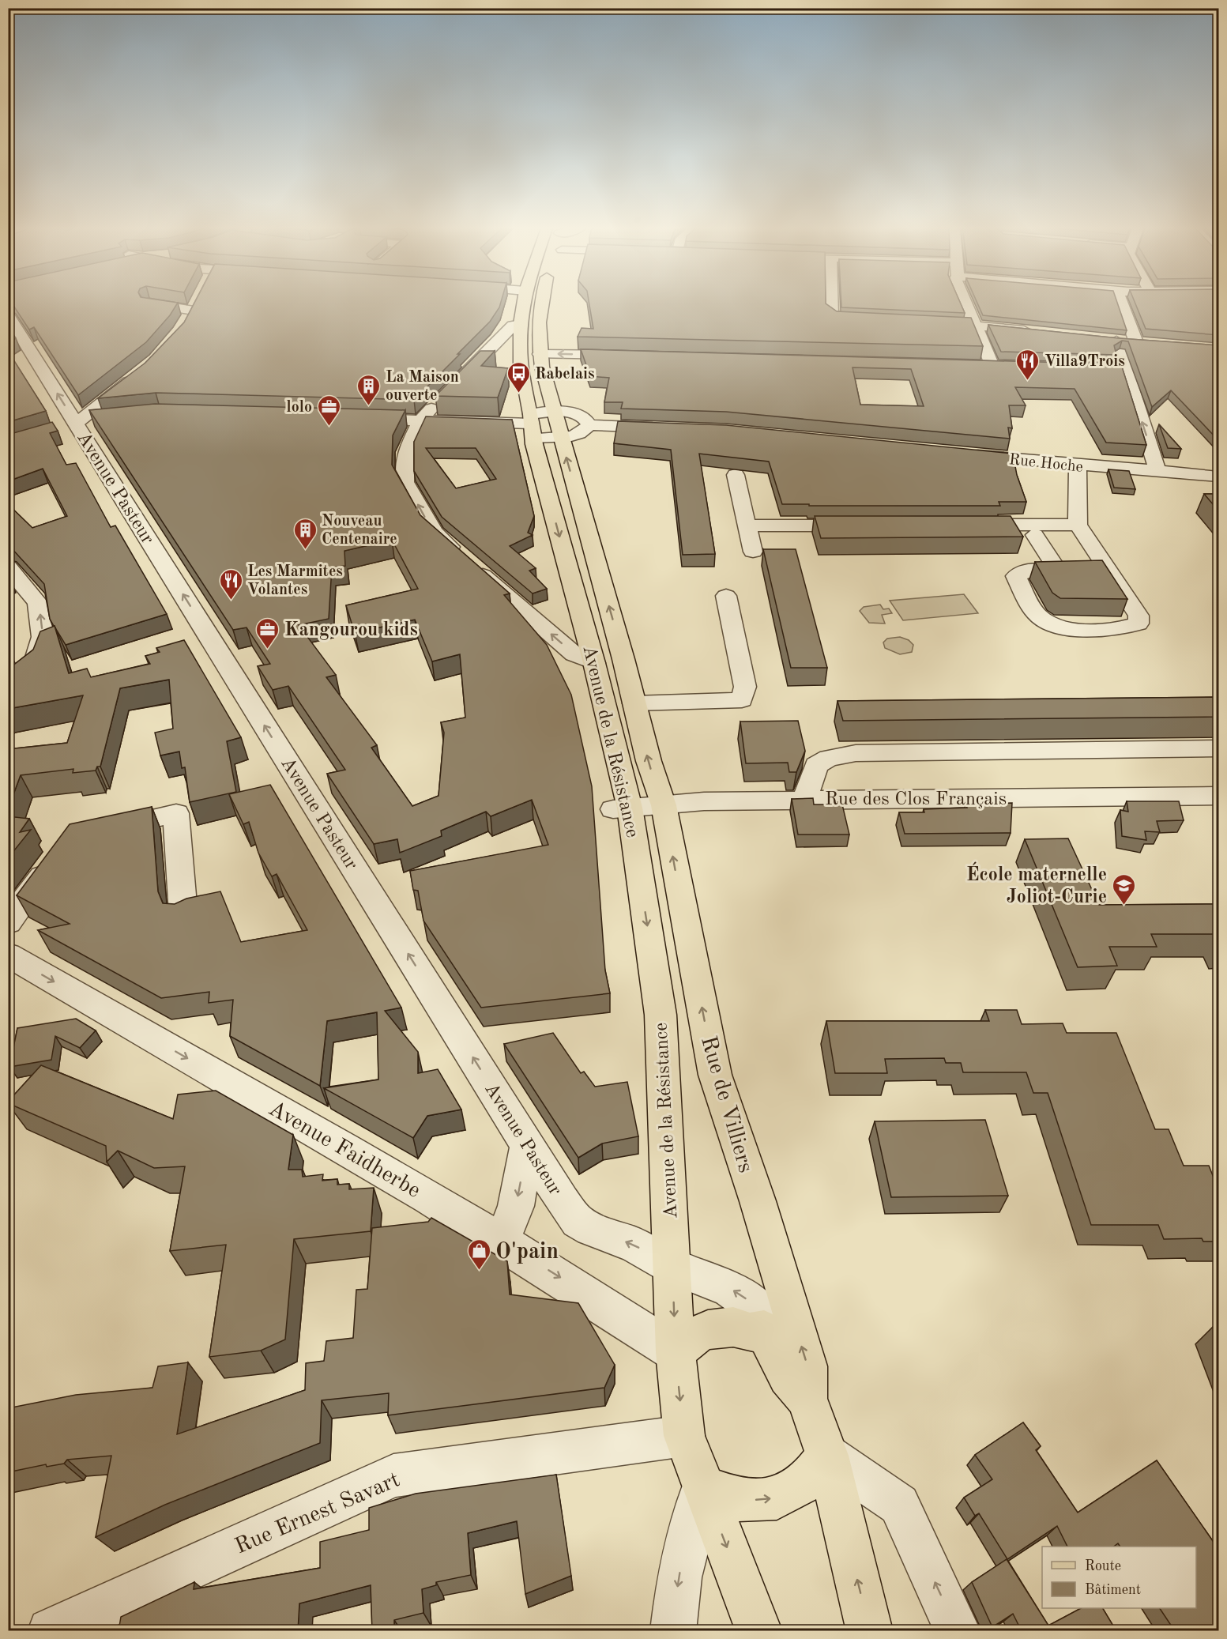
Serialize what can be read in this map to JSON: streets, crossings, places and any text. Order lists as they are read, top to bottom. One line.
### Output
{"streets":{"main road":["Avenue Pasteur","Avenue de la Résistance","Rue de Villiers"],"street":["Rue Hoche","Rue des Clos Français","Avenue Faidherbe","Rue Ernest Savart"]},"crossings":[["Avenue Pasteur","Avenue de la Résistance"],["Avenue Pasteur","Rue de Villiers"],["Avenue Pasteur","Avenue Faidherbe"],["Avenue Pasteur","Rue Ernest Savart"],["Avenue de la Résistance","Rue des Clos Français"],["Avenue de la Résistance","Rue de Villiers"],["Rue des Clos Français","Rue de Villiers"],["Rue de Villiers","Avenue Faidherbe"],["Rue de Villiers","Rue Ernest Savart"],["Avenue Faidherbe","Rue Ernest Savart"]],"one_way":["Avenue Pasteur","Rue de Villiers","Avenue Faidherbe"],"places":{"restaurant":["Villa9Trois","Les Marmites Volantes"],"bus stop":["Rabelais"],"building":["La Maison ouverte","Nouveau Centenaire"],"office":["lolo","Kangourou kids"],"school or university":["École maternelle Joliot-Curie"],"shop":["O'pain"]},"legend":["Route","Bâtiment"]}
